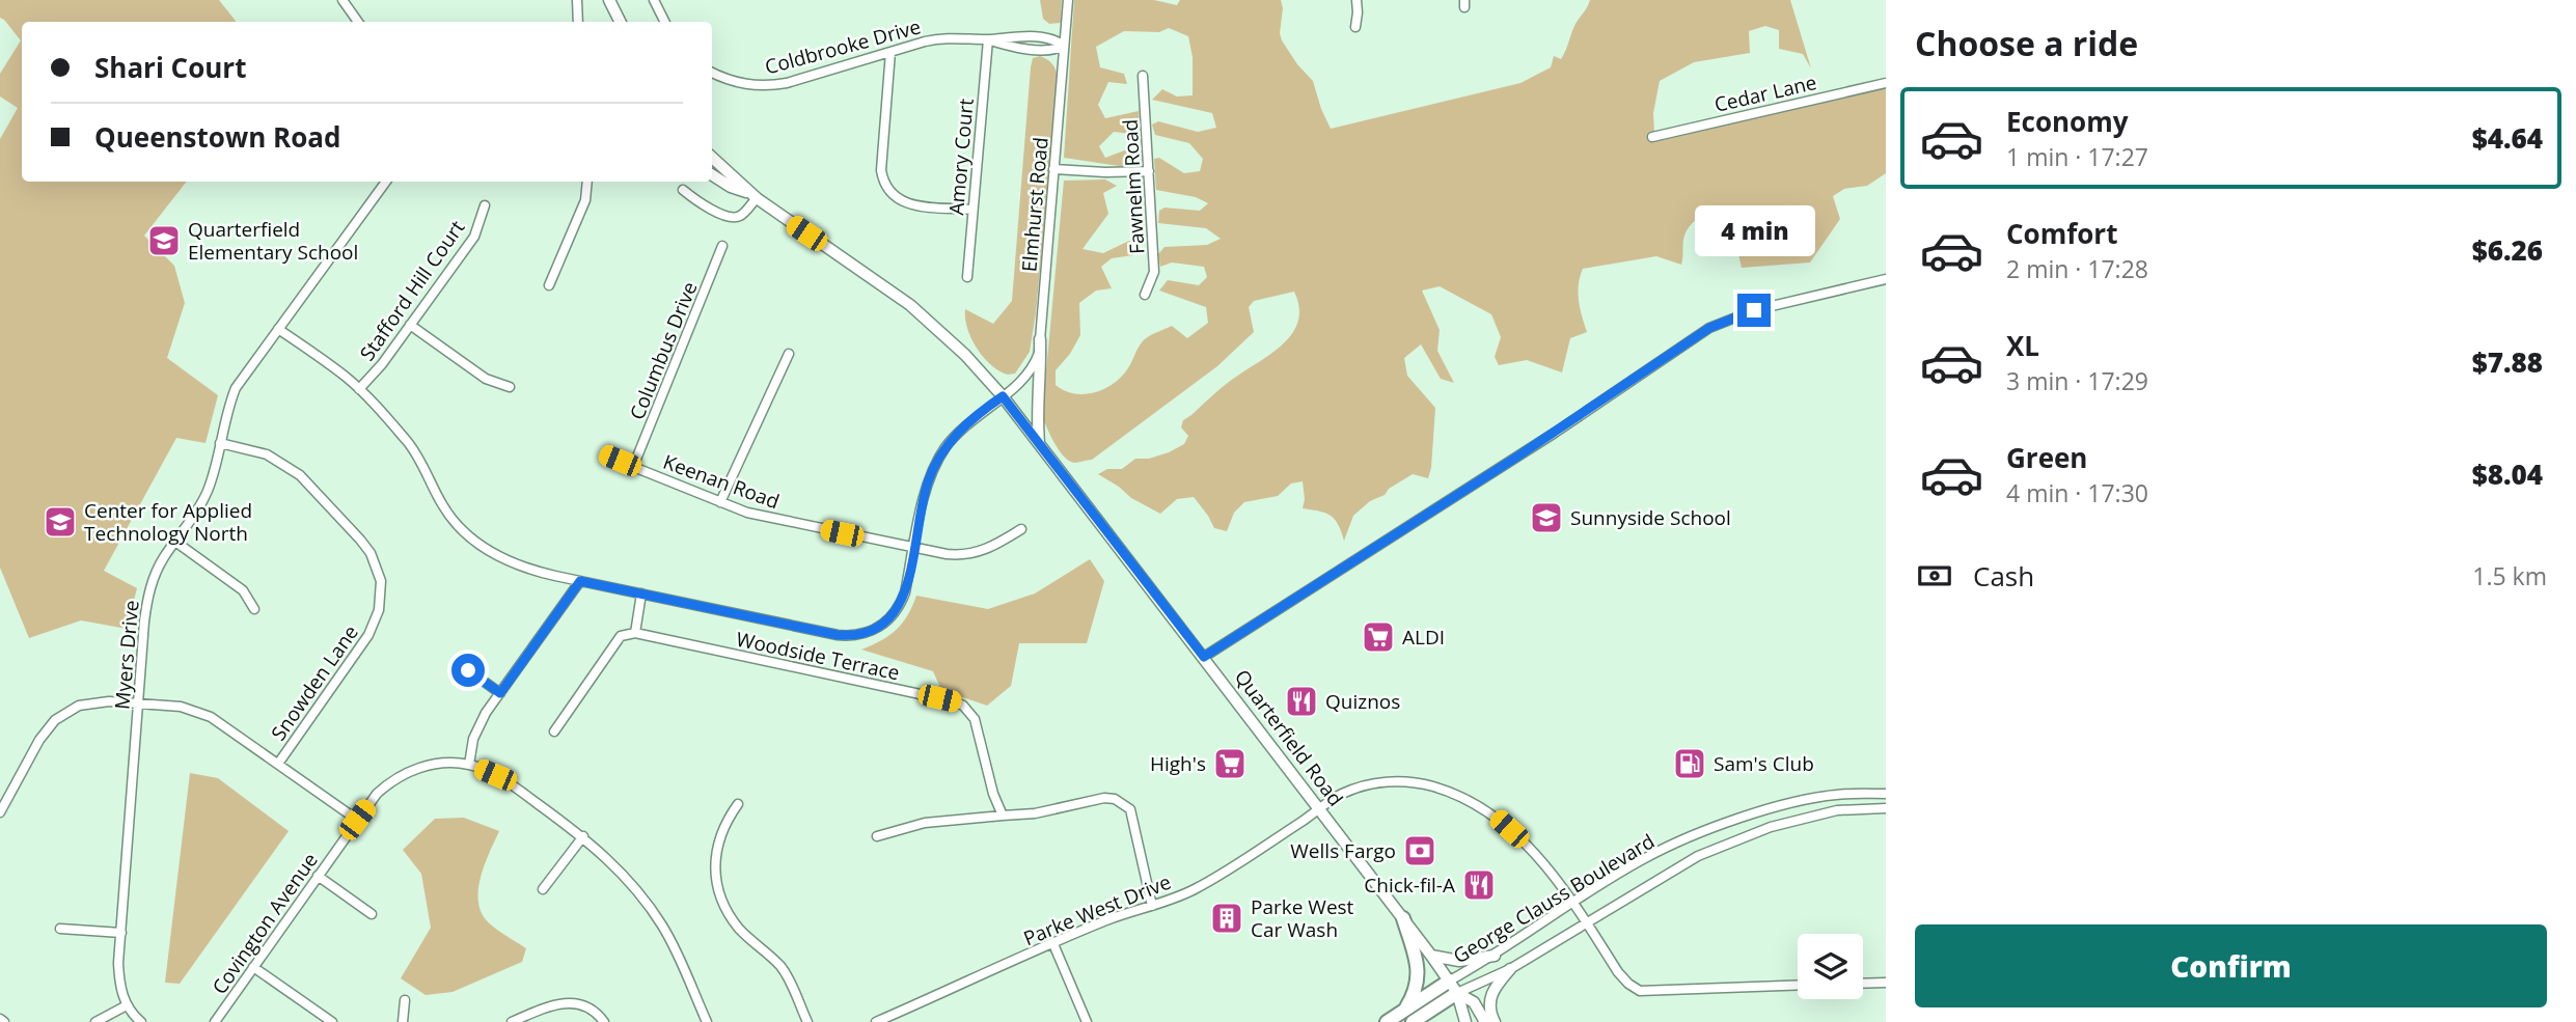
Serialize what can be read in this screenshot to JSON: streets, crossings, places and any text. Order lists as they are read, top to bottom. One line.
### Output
{"streets":{"main road":["Quarterfield Road"],"street":["Coldbrooke Drive","Cedar Lane","Amory Court","Fawnelm Road","Elmhurst Road","Stafford Hill Court","Columbus Drive","Keenan Road","Myers Drive","Woodside Terrace","Snowden Lane","George Clauss Boulevard","Parke West Drive","Covington Avenue"]},"crossings":[["Coldbrooke Drive","Amory Court"],["Coldbrooke Drive","Elmhurst Road"],["Elmhurst Road","Keenan Road"],["Elmhurst Road","Quarterfield Road"],["Columbus Drive","Keenan Road"],["Myers Drive","Snowden Lane"],["Quarterfield Road","George Clauss Boulevard"],["Quarterfield Road","Parke West Drive"],["George Clauss Boulevard","Parke West Drive"]],"places":{"school or university":["Quarterfield Elementary School","Sunnyside School","Center for Applied Technology North"],"supermarket":["ALDI","High's"],"restaurant":["Quiznos","Chick-fil-A"],"fuel station":["Sam's Club"],"bank":["Wells Fargo"],"building":["Parke West Car Wash"]},"page":{"heading":"Choose a ride","banner":["Shari Court","Queenstown Road"],"list":[{"name":"Economy","note":"1 min · 17:27","value":"$4.64"},{"name":"Comfort","note":"2 min · 17:28","value":"$6.26"},{"name":"XL","note":"3 min · 17:29","value":"$7.88"},{"name":"Green","note":"4 min · 17:30","value":"$8.04"}],"bubble":"4 min","pay":["Cash","1.5 km"],"buttons":"Confirm"}}
